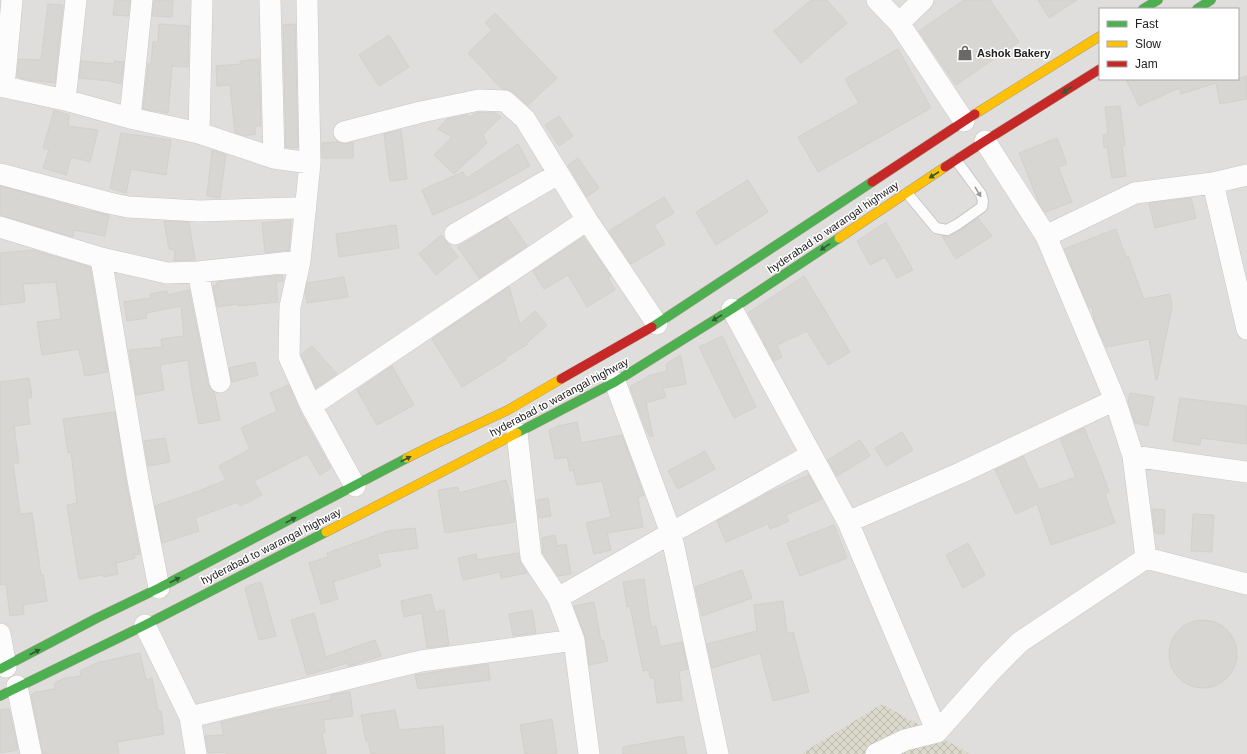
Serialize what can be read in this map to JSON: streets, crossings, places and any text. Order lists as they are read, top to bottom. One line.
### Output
{"streets":{"main road":["hyderabad to warangal highway"]},"places":{"shop":["Ashok Bakery"]},"legend":["Fast","Slow","Jam"]}
